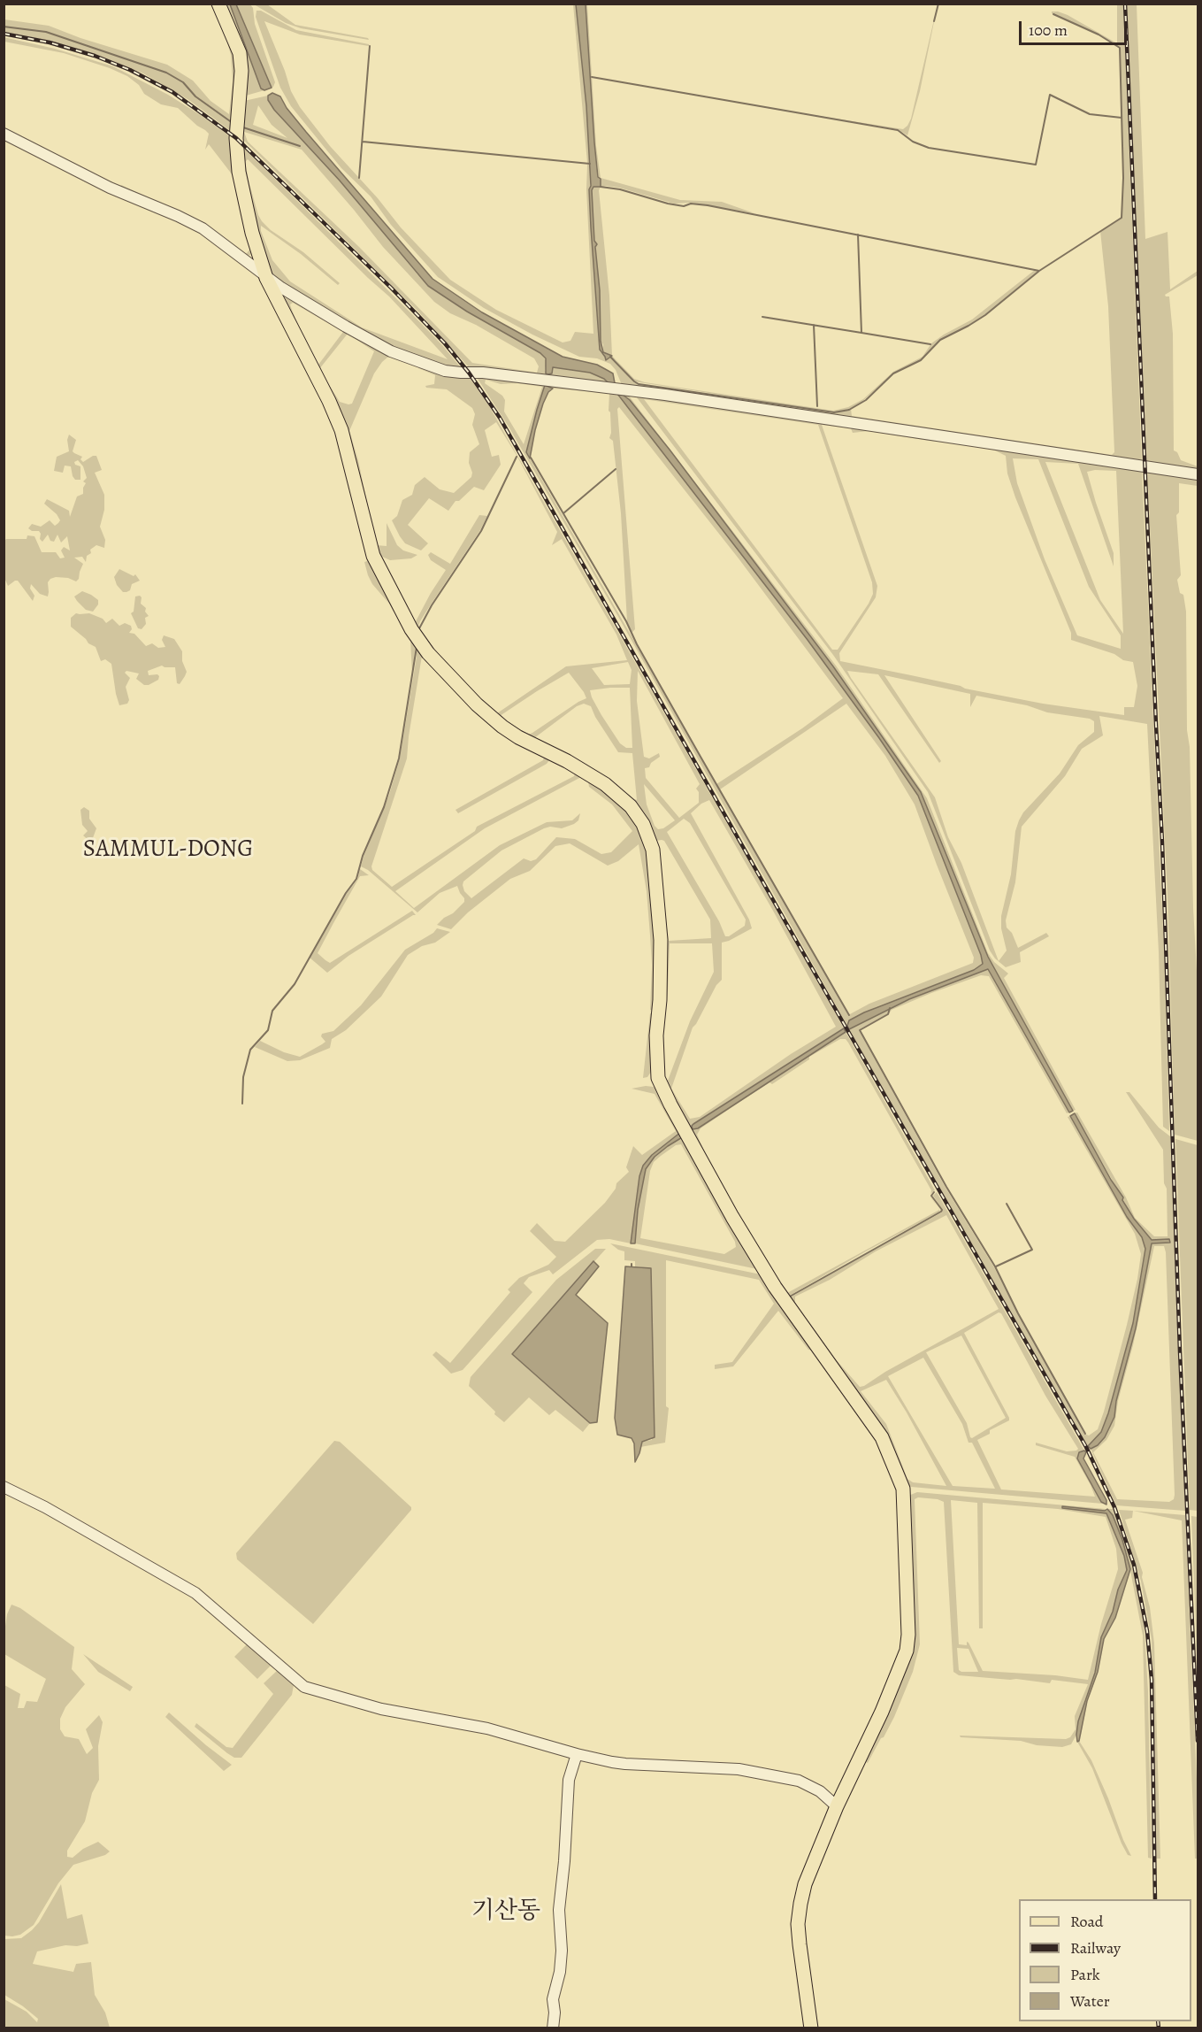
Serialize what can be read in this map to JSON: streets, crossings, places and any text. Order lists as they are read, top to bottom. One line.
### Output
{"districts":["SAMMUL-DONG","기산동"],"legend":["Road","Railway","Park","Water"],"scale_bar":"100 m"}
